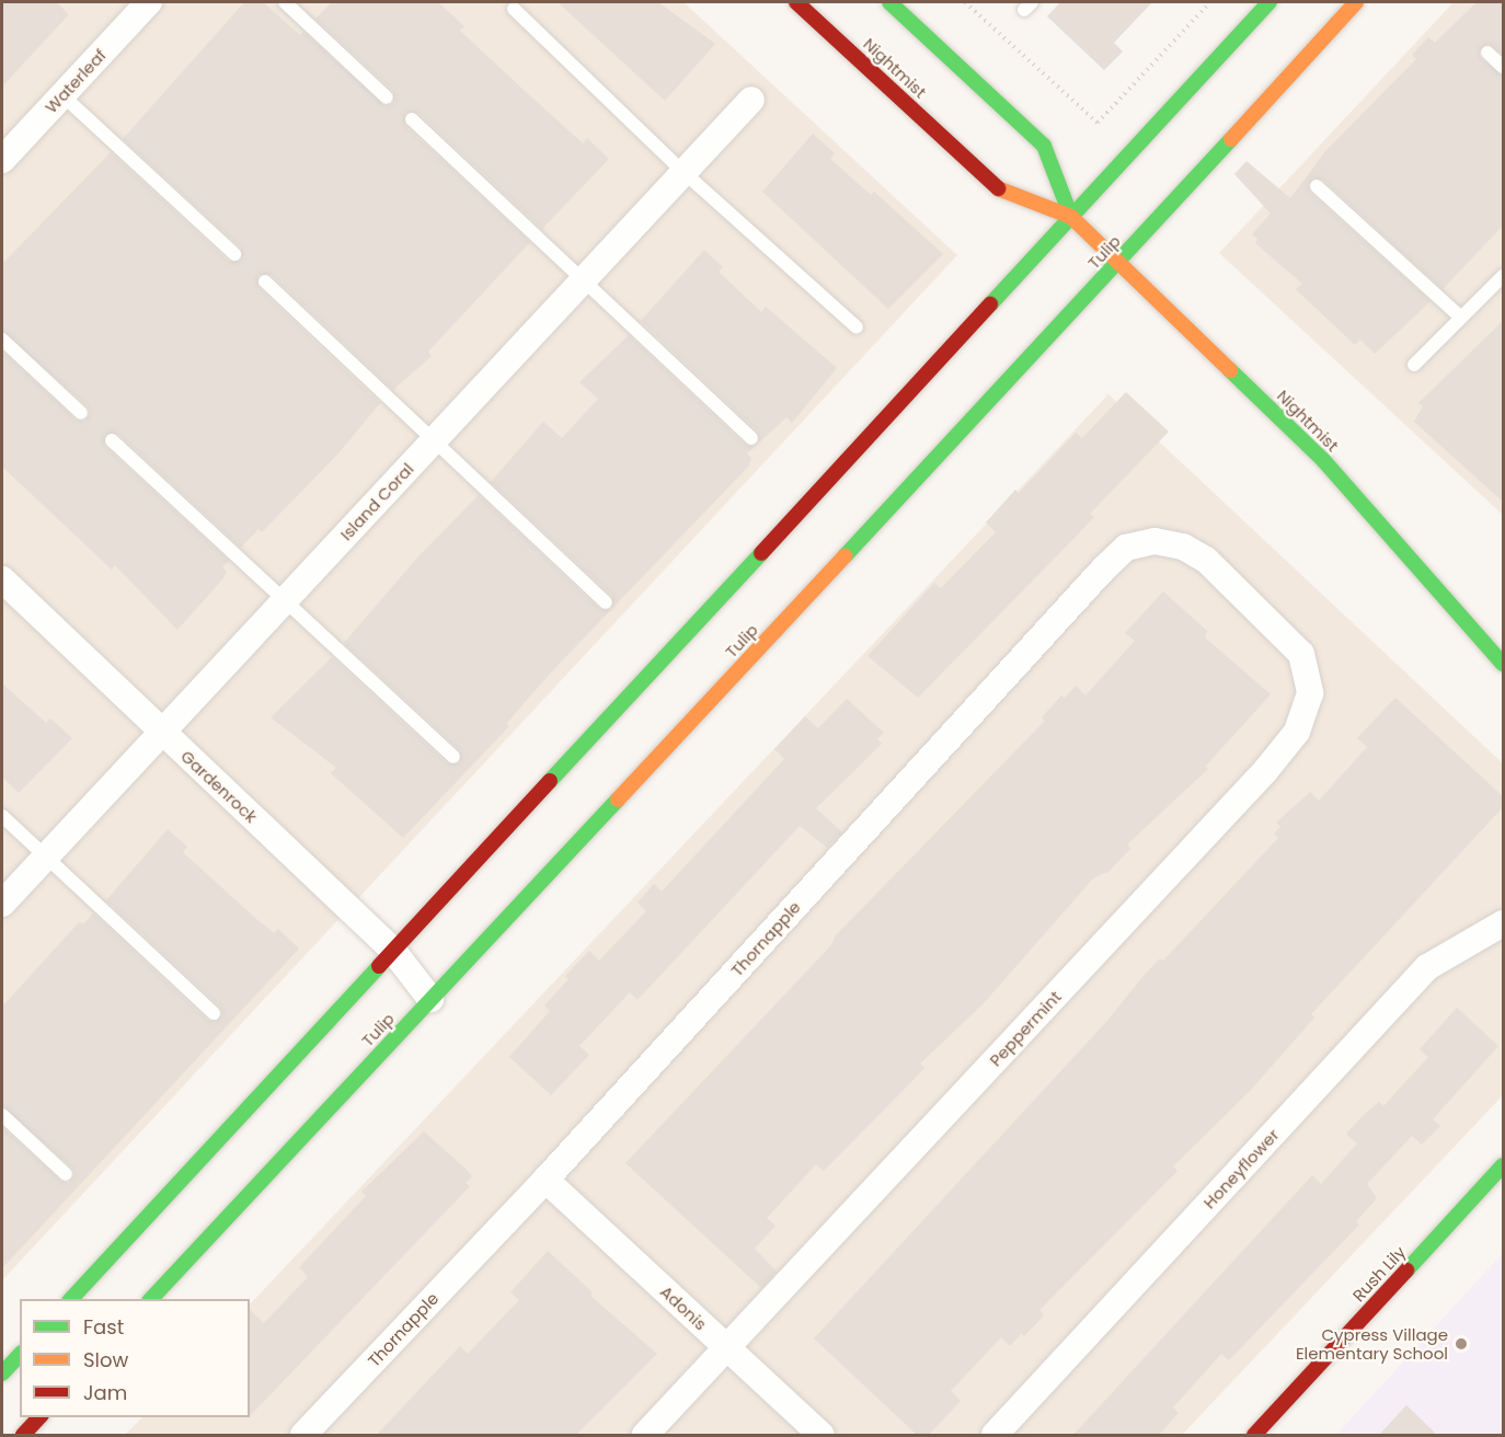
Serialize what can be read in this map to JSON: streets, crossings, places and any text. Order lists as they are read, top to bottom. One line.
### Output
{"streets":{"street":["Nightmist","Waterleaf","Tulip","Island Coral","Gardenrock","Thornapple","Peppermint","Honeyflower","Rush Lily","Adonis"]},"crossings":[["Nightmist","Tulip"],["Tulip","Gardenrock"],["Island Coral","Gardenrock"],["Thornapple","Peppermint"],["Thornapple","Adonis"],["Peppermint","Adonis"]],"places":["Cypress Village Elementary School"],"legend":["Fast","Slow","Jam"]}
